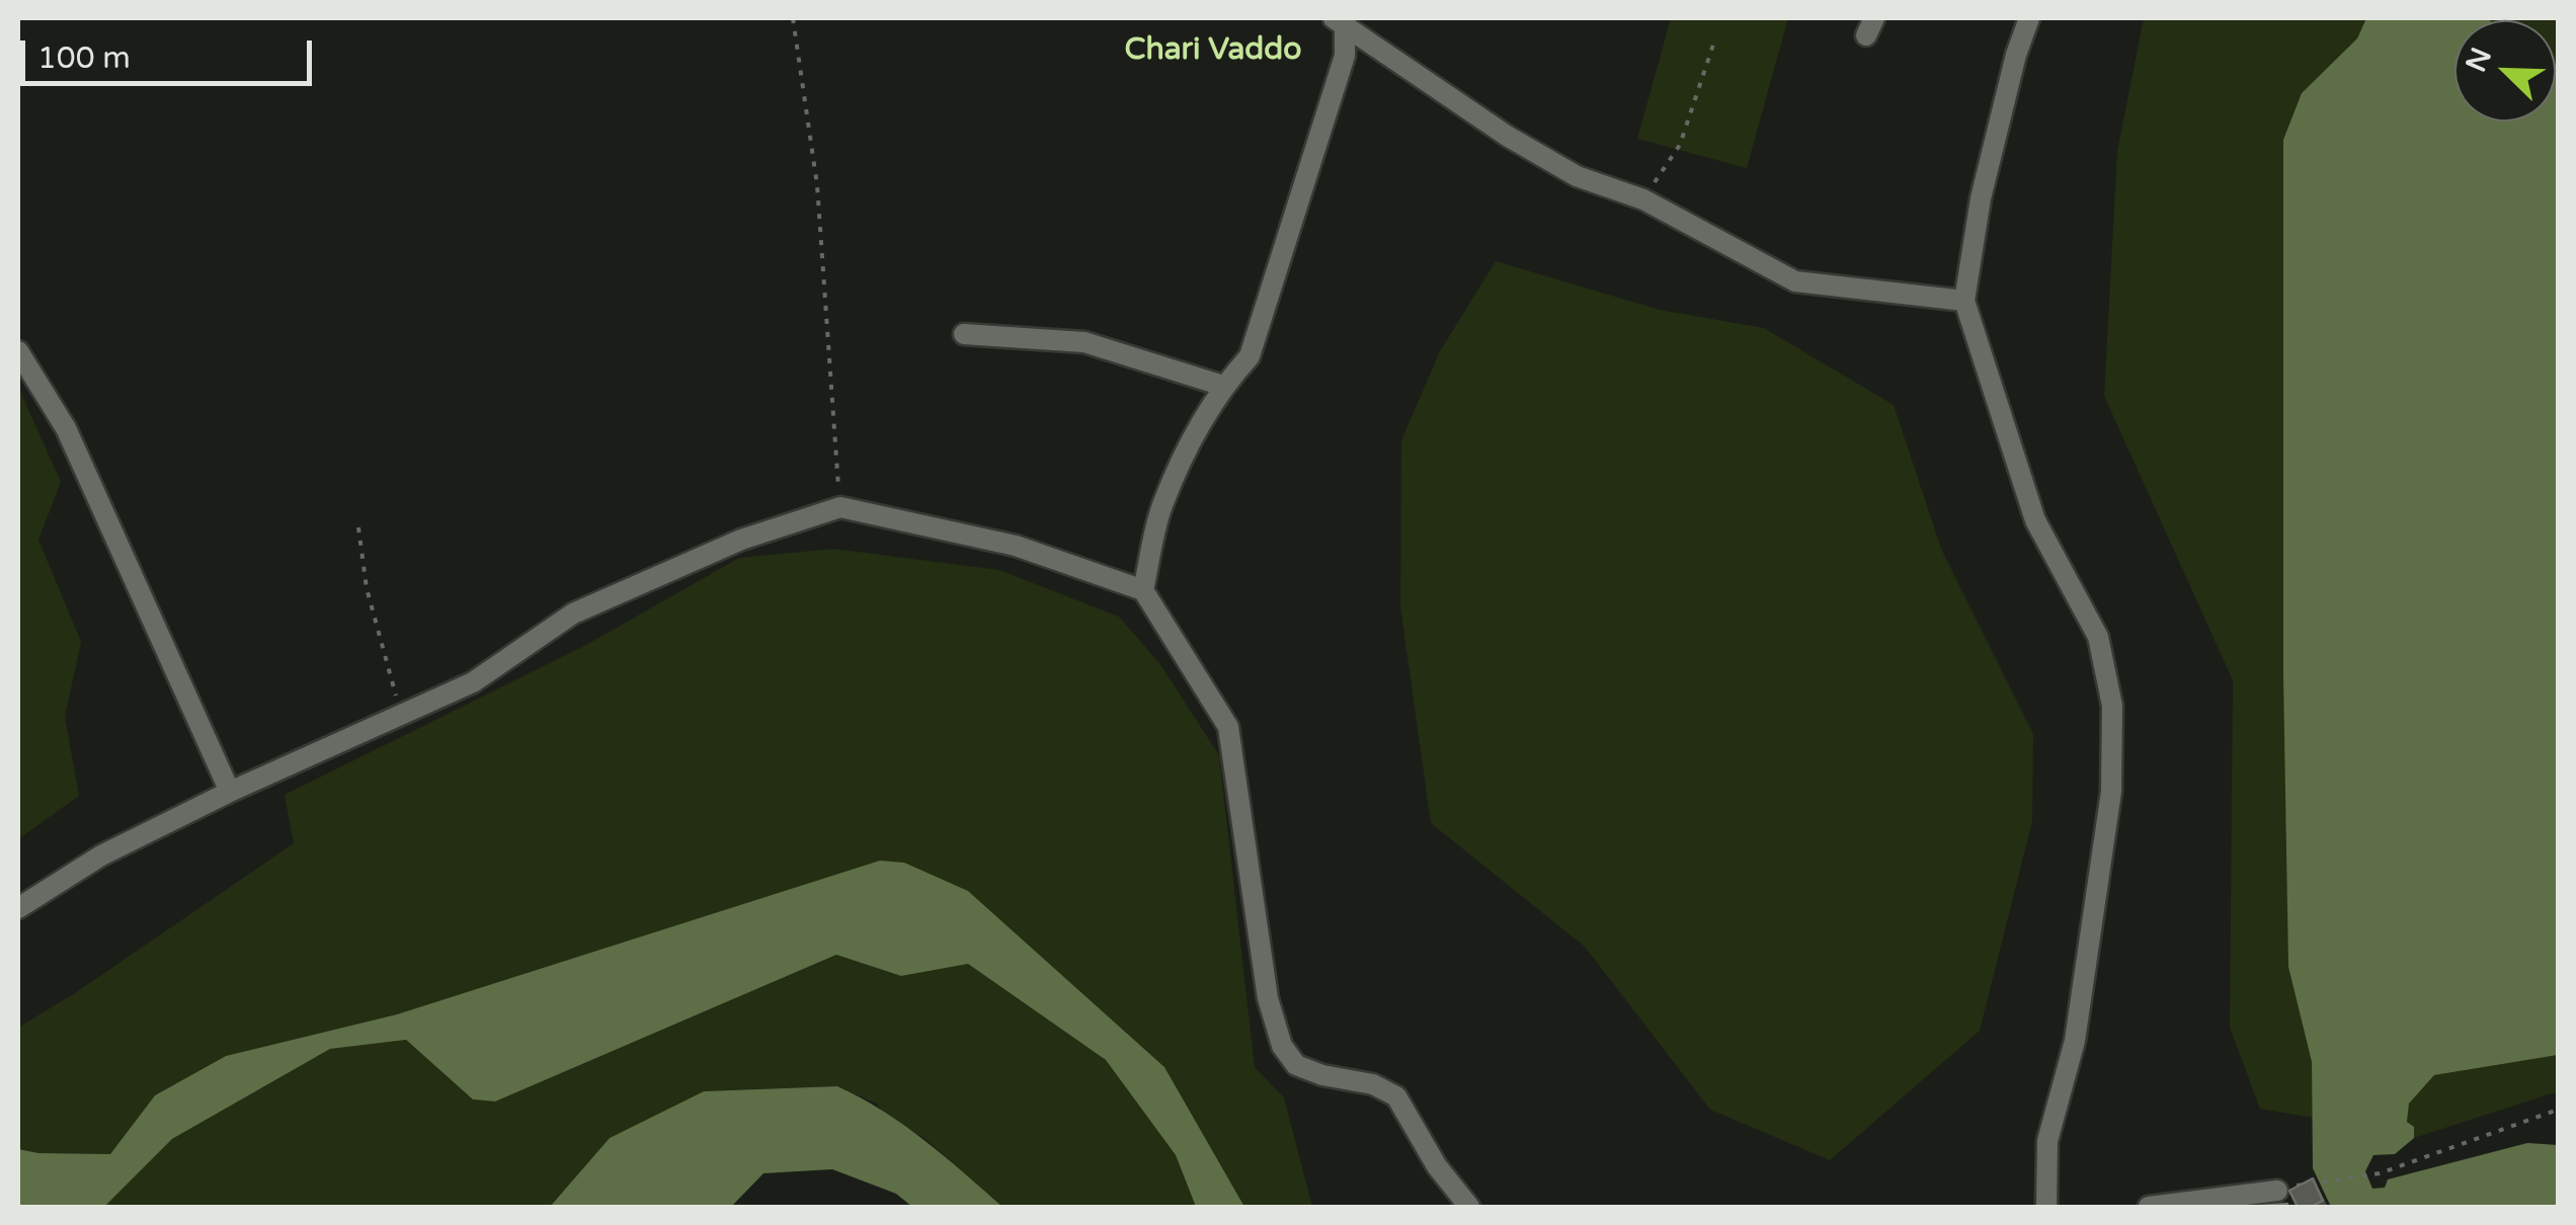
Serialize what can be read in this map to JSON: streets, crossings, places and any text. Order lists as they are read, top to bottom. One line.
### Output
{"districts":["Chari Vaddo"],"scale_bar":"100 m","north":"top left"}
